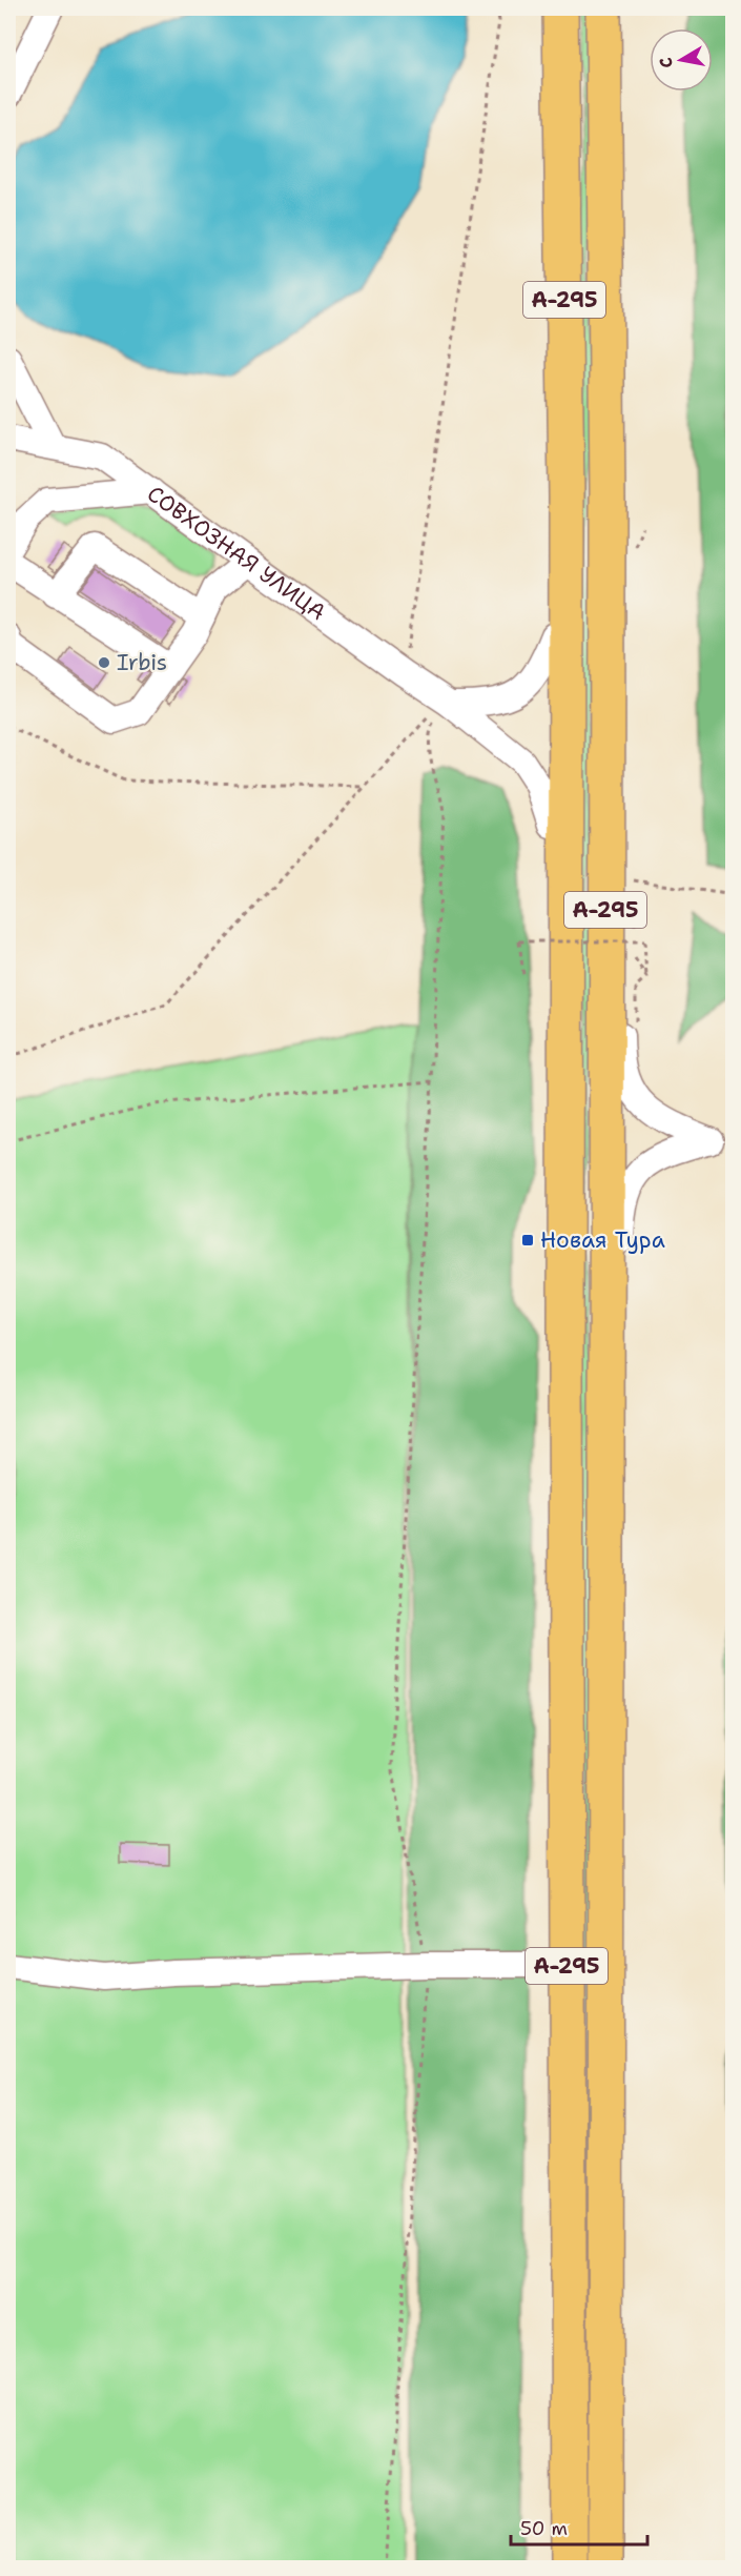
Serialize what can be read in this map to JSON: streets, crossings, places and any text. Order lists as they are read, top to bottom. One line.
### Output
{"streets":{"highway":["А-295"],"street":["СОВХОЗНАЯ УЛИЦА"]},"crossings":[["А-295","СОВХОЗНАЯ УЛИЦА"]],"places":{"other":["Irbis"],"transit":["Новая Тура"]},"scale_bar":"50 m","north":"left"}
